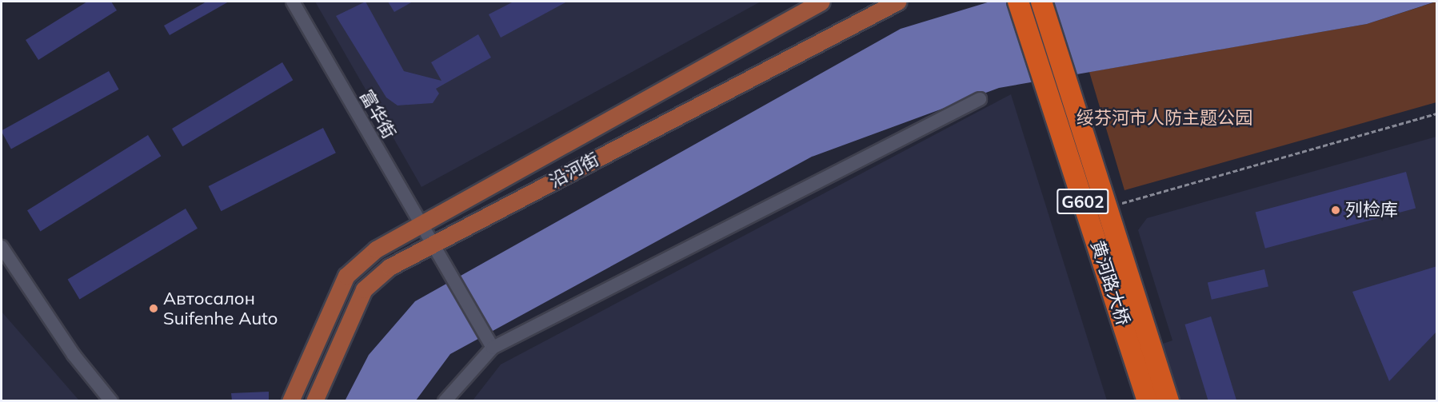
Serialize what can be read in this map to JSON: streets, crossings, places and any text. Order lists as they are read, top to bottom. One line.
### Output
{"streets":{"highway":["G602","黄河路大桥"],"main road":["沿河街"],"street":["富华街"]},"crossings":[["富华街","沿河街"]],"parks":["绥芬河市人防主题公园"],"places":["列检库","Автосалон Suifenhe Auto"]}
